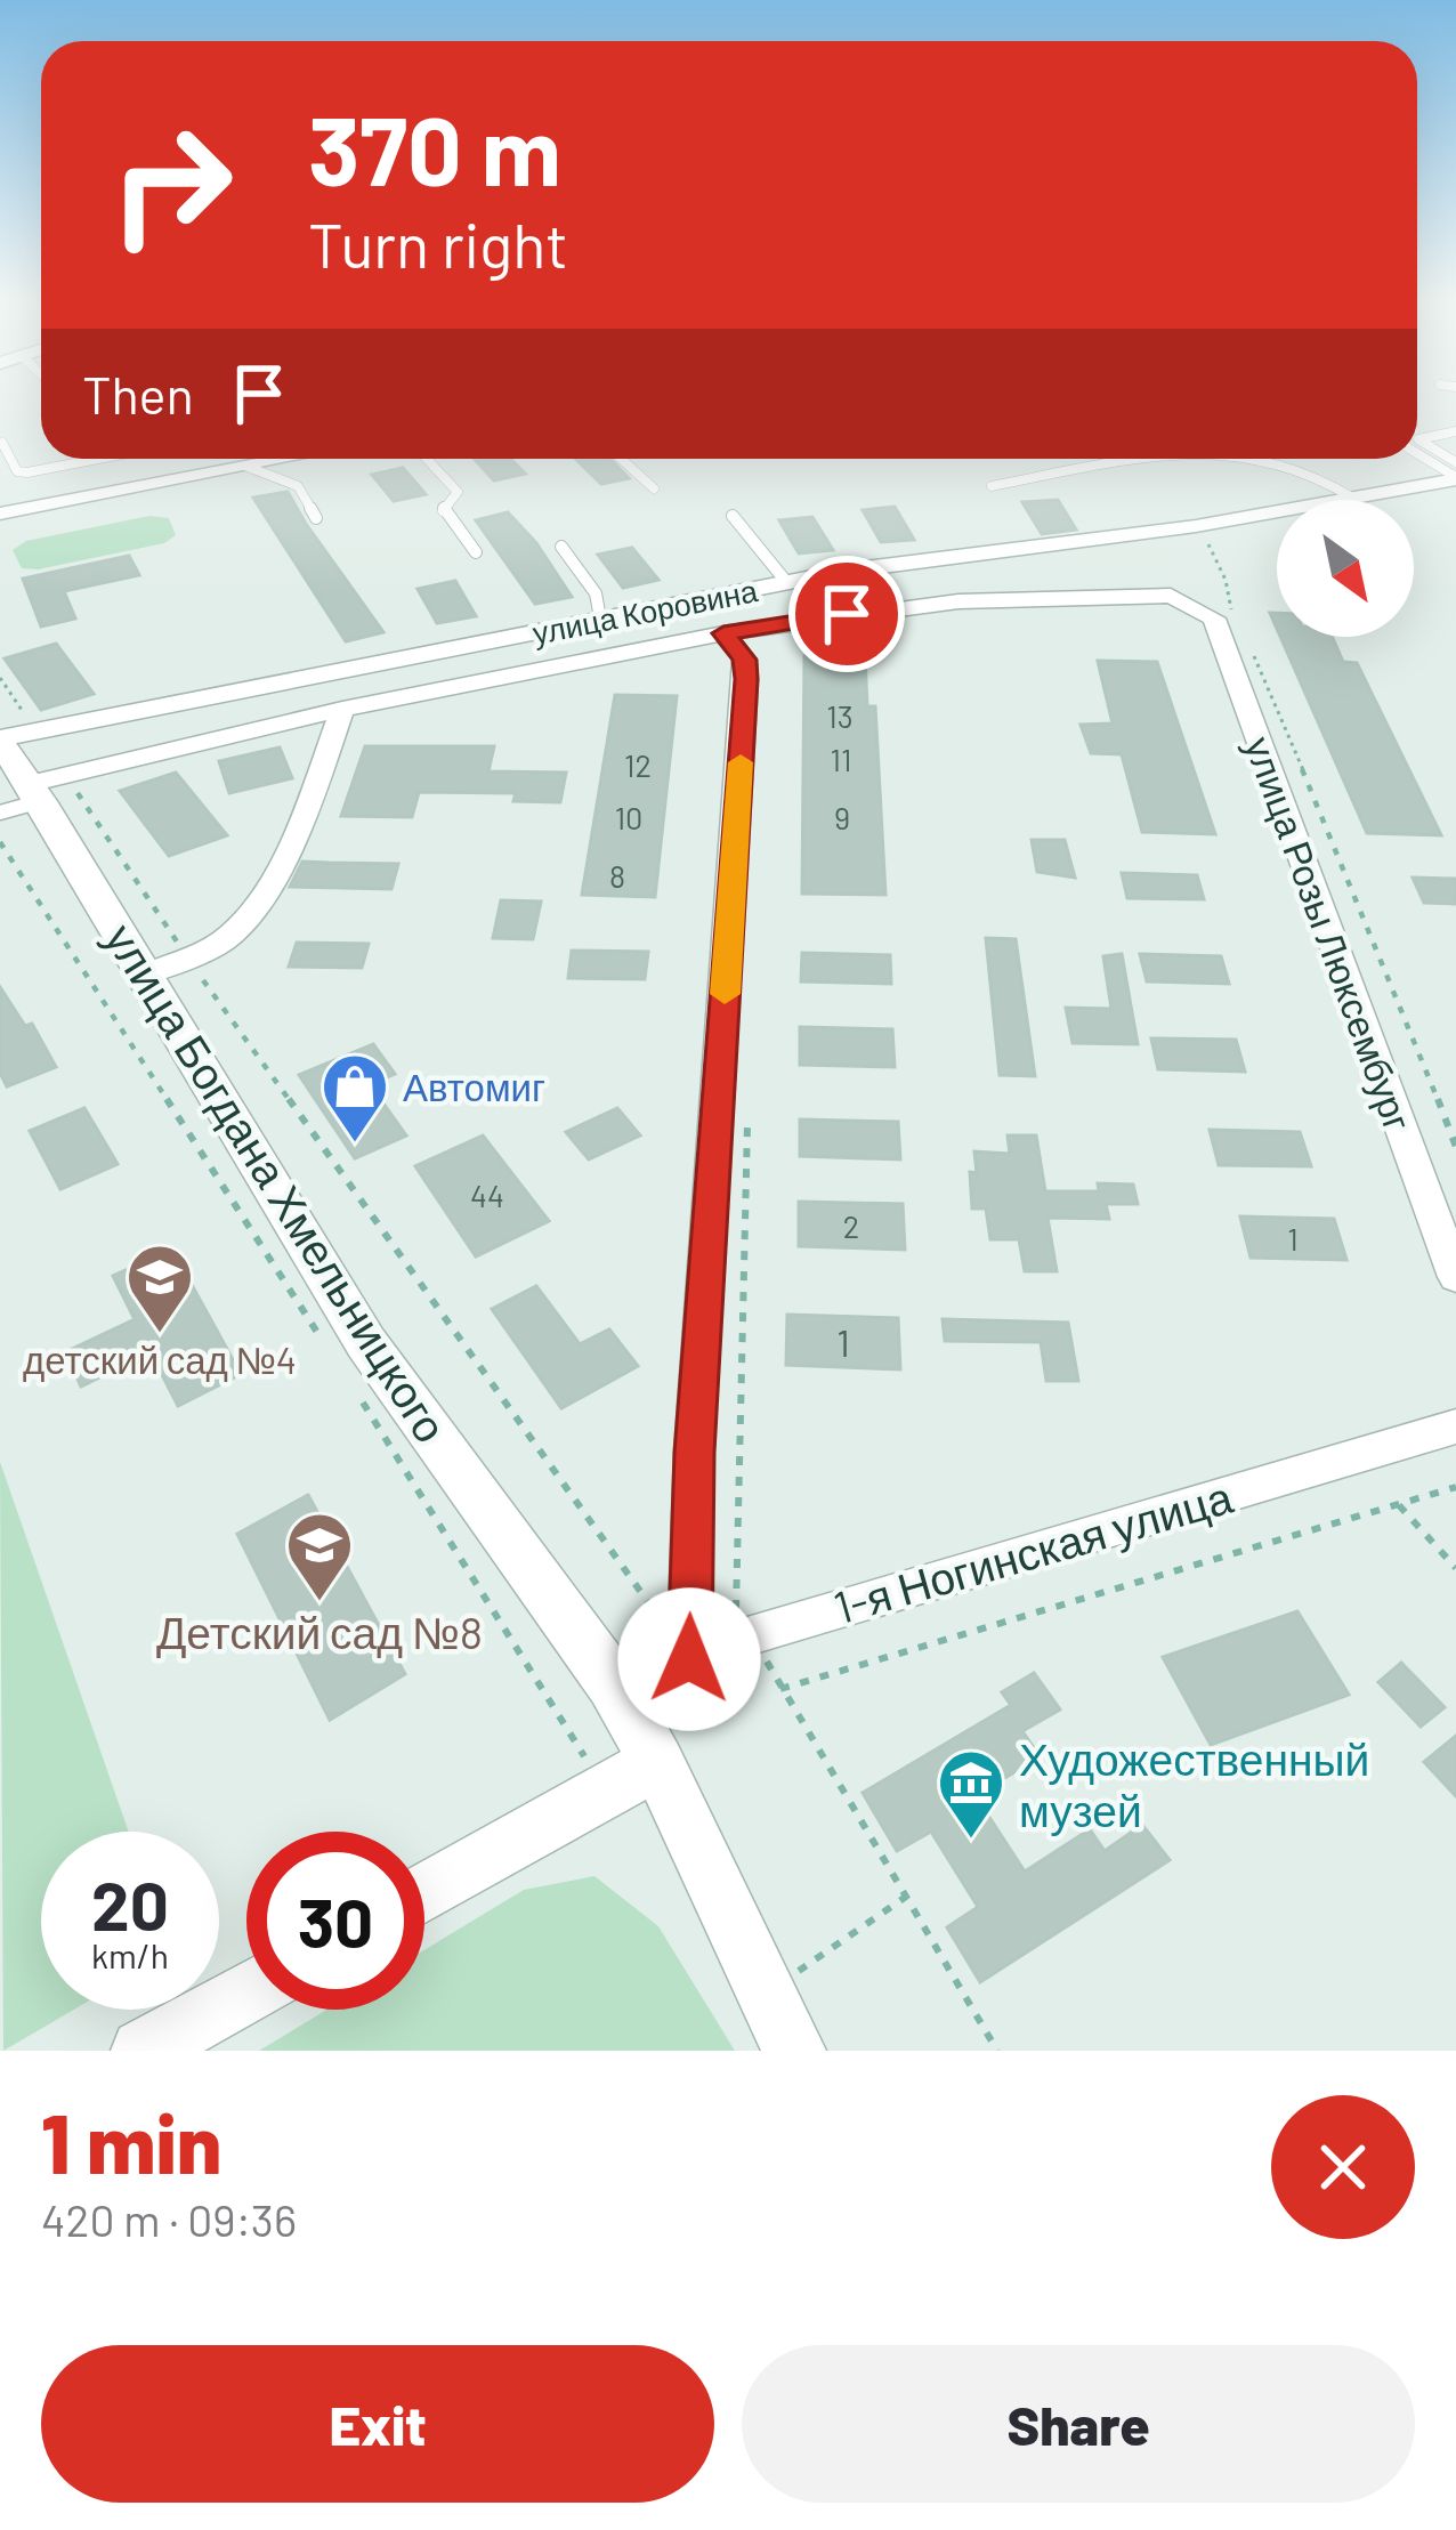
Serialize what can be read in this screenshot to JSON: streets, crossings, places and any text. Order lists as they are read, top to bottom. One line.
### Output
{"streets":{"street":["улица Коровина","улица Розы Люксембург","улица Богдана Хмельницкого","1-я Ногинская улица"]},"crossings":[["улица Коровина","улица Богдана Хмельницкого"],["улица Богдана Хмельницкого","1-я Ногинская улица"]],"places":{"shop":["Автомиг"],"school or university":["детский сад №4","Детский сад №8"],"museum":["Художественный музей"]},"house_numbers":["13","11","12","10","9","8","44","2","1","1"],"north":"bottom right","page":{"turn":["370 m","Turn right"],"then":"Then","speed":"20 km/h","limit":"30","heading":["1 min","420 m · 09:36"],"buttons":["Exit","Share"]}}
